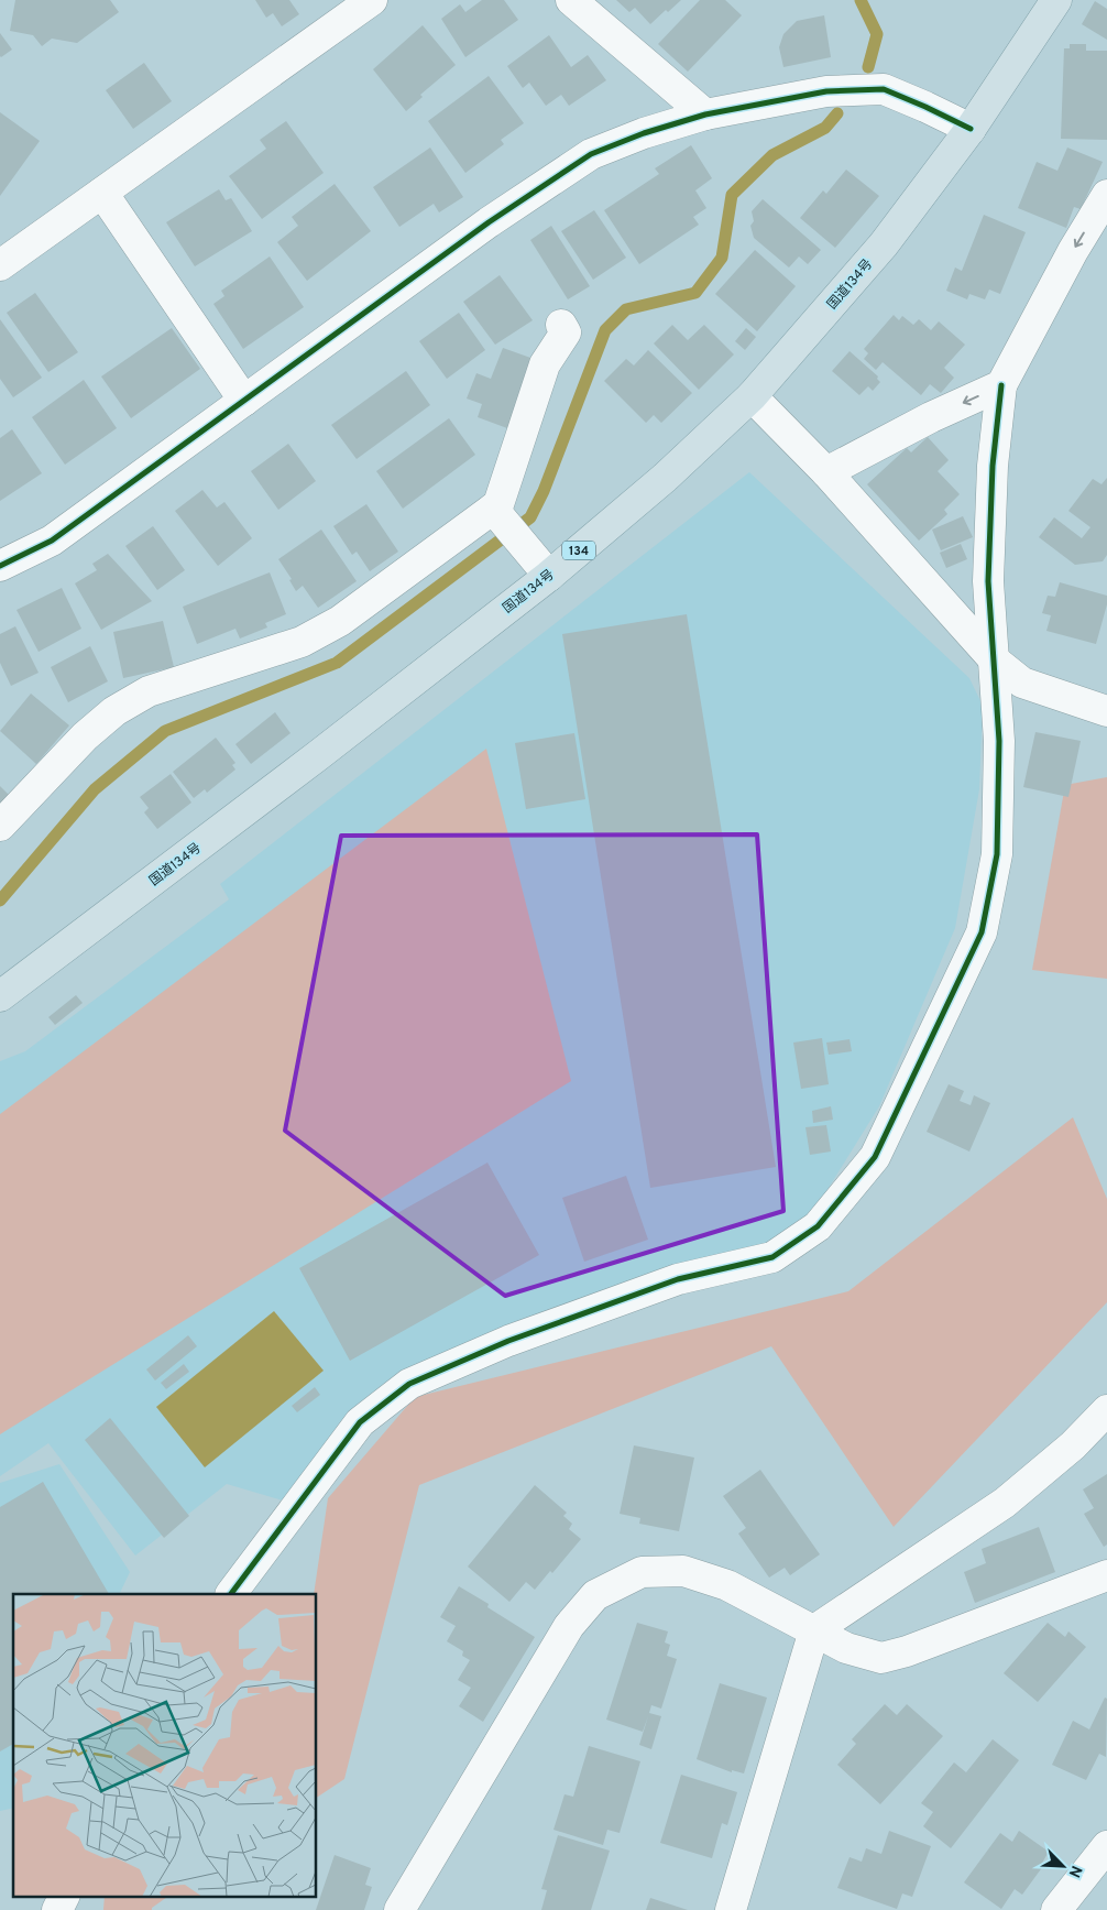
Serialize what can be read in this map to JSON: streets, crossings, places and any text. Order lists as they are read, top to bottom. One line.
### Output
{"streets":{"highway":["国道134号","134"]},"north":"bottom right"}
